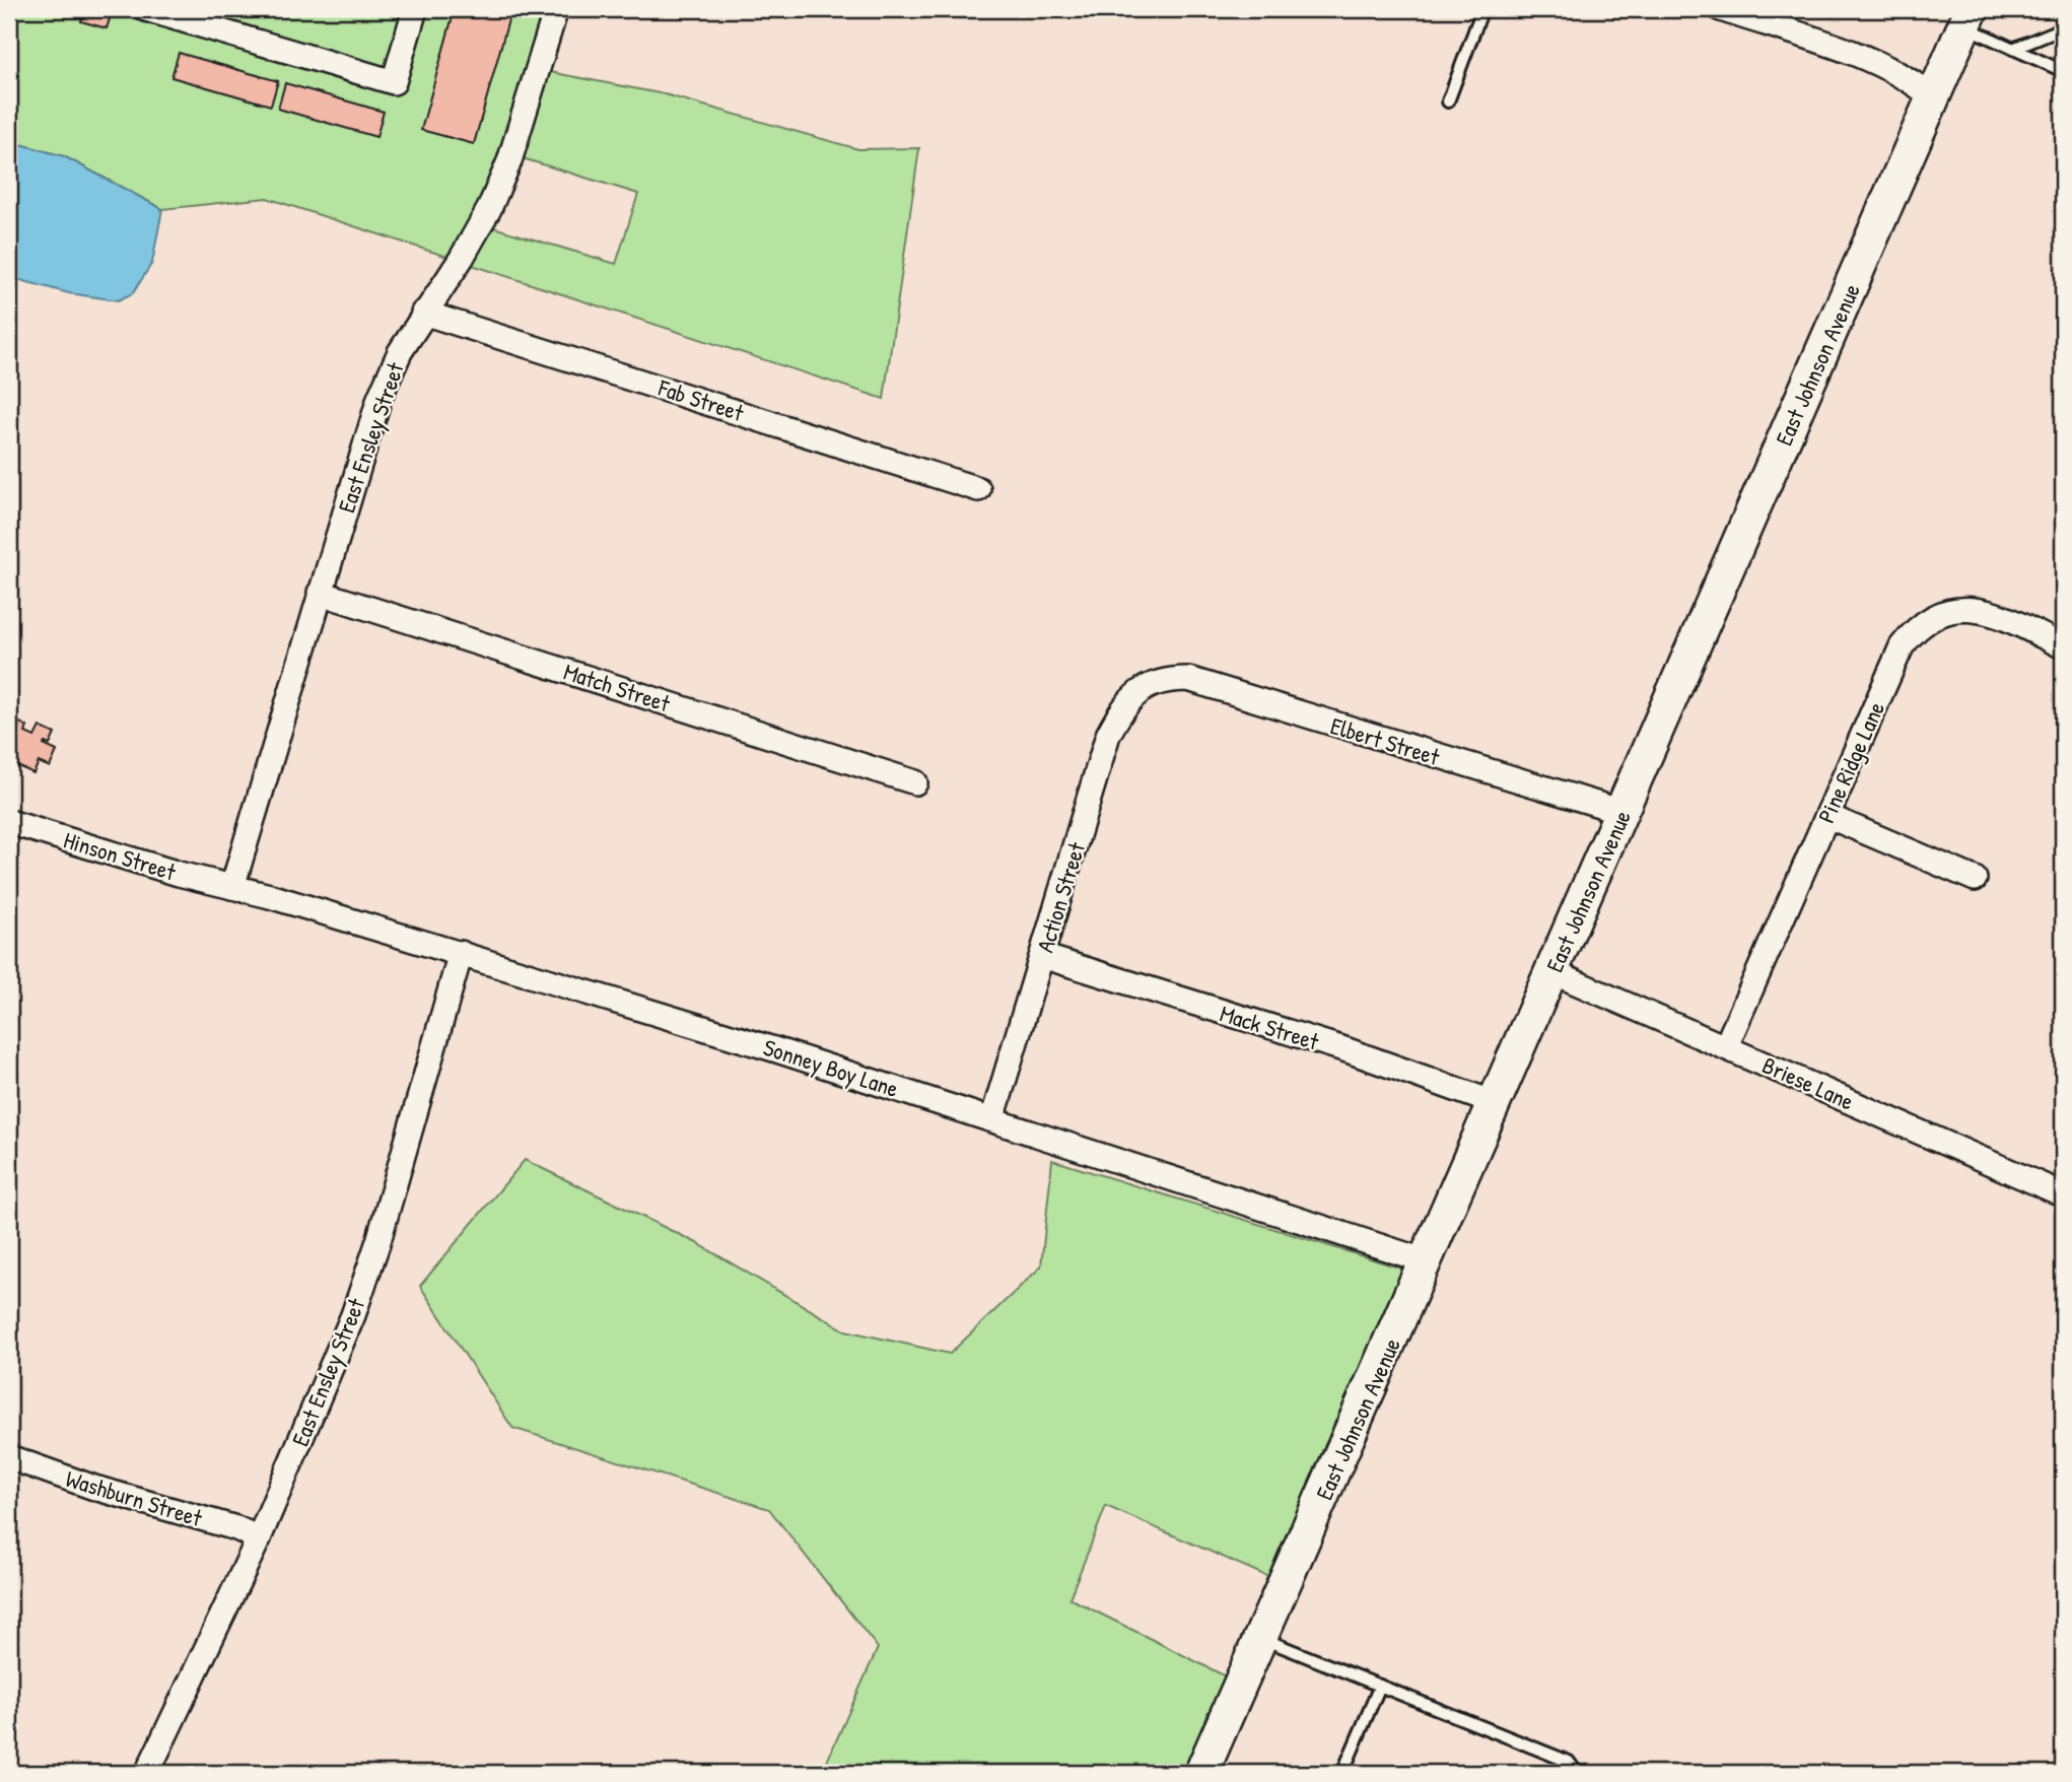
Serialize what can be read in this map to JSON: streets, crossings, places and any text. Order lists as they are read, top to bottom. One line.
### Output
{"streets":{"main road":["East Johnson Avenue"],"street":["Fab Street","East Ensley Street","Match Street","Elbert Street","Pine Ridge Lane","Hinson Street","Action Street","Mack Street","Sonney Boy Lane","Briese Lane","Washburn Street"]},"crossings":[["East Johnson Avenue","Elbert Street"],["East Johnson Avenue","Mack Street"],["East Johnson Avenue","Sonney Boy Lane"],["East Johnson Avenue","Briese Lane"],["Fab Street","East Ensley Street"],["East Ensley Street","Match Street"],["East Ensley Street","Hinson Street"],["East Ensley Street","Sonney Boy Lane"],["East Ensley Street","Washburn Street"],["Elbert Street","Action Street"],["Pine Ridge Lane","Briese Lane"],["Hinson Street","Sonney Boy Lane"],["Action Street","Mack Street"],["Action Street","Sonney Boy Lane"]]}
